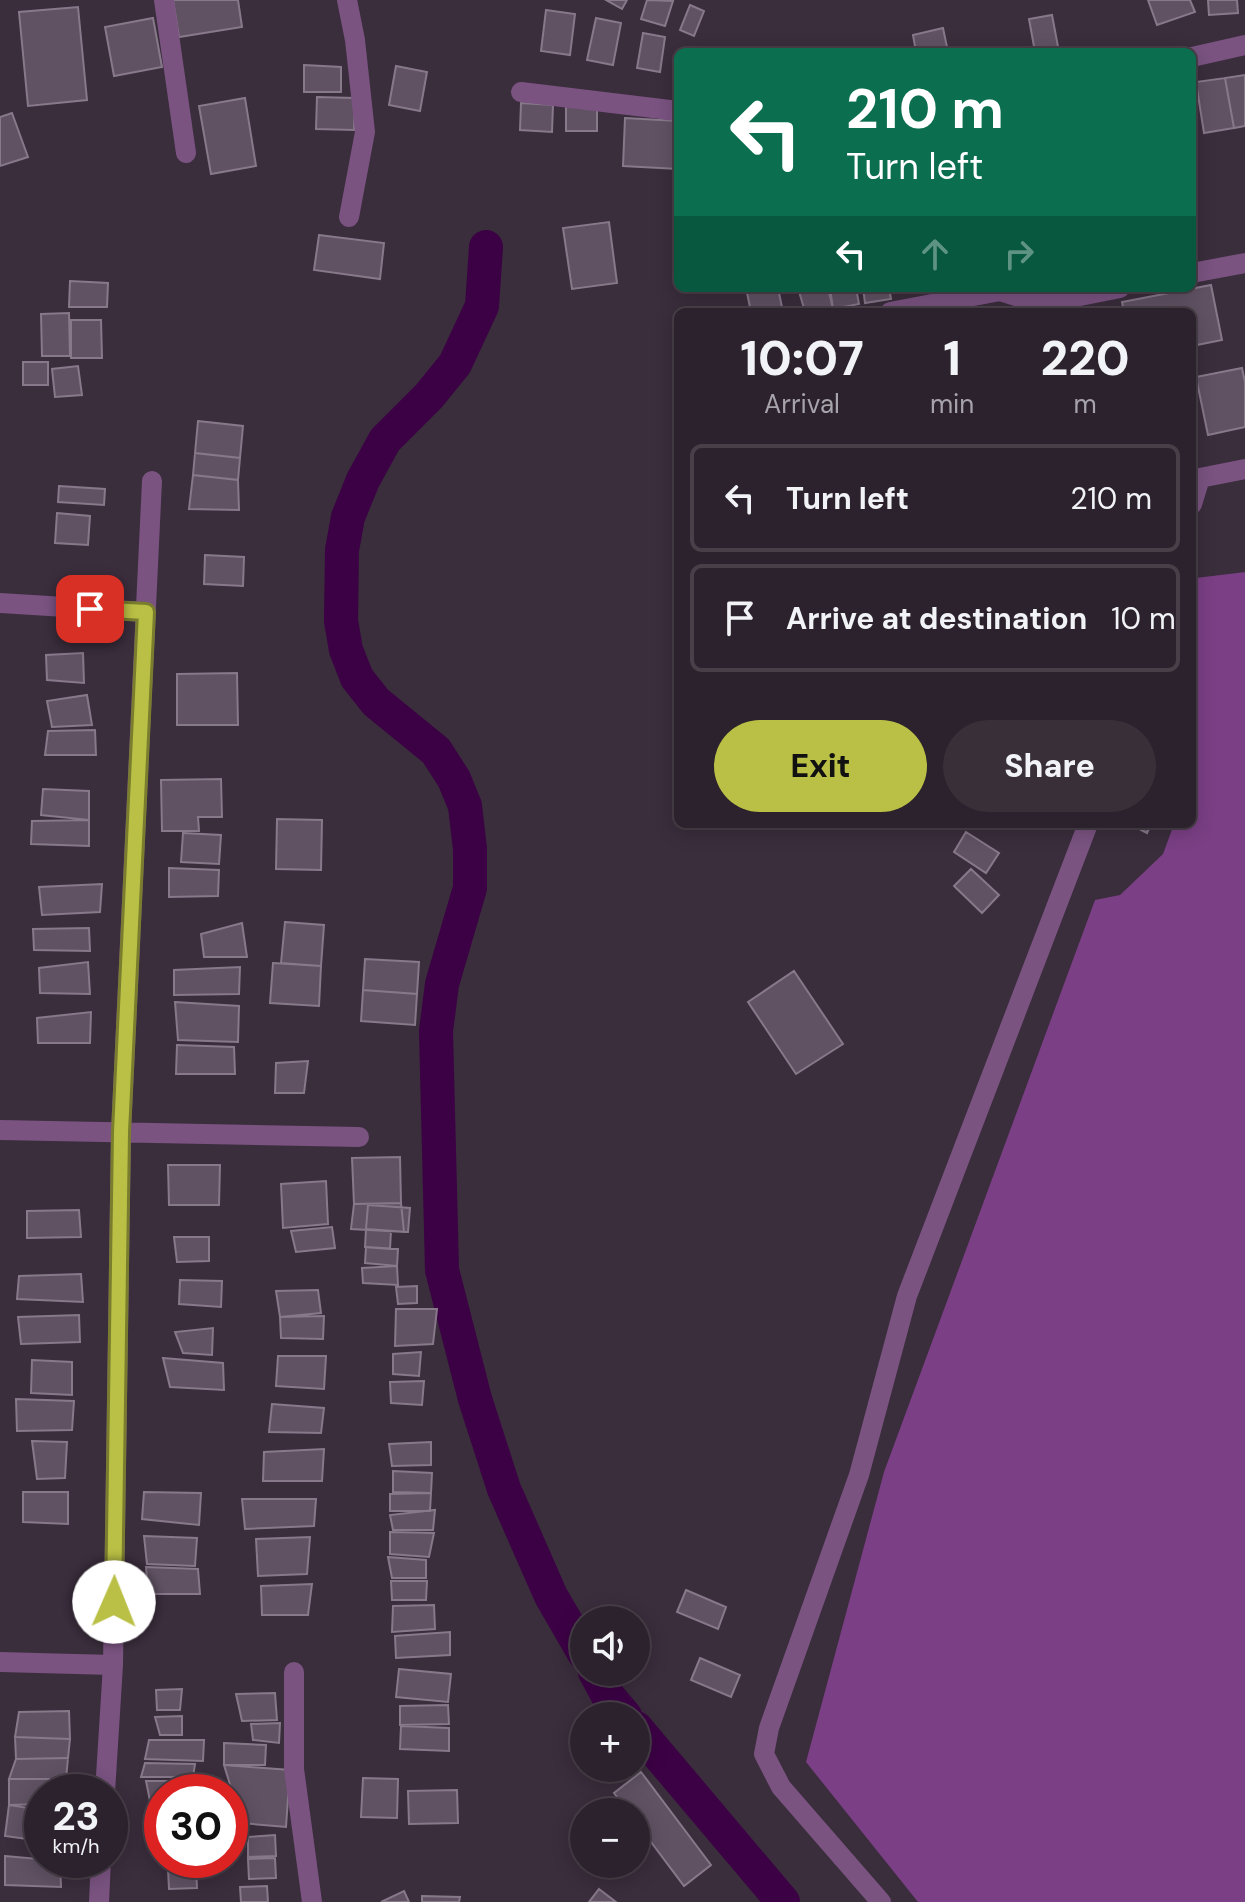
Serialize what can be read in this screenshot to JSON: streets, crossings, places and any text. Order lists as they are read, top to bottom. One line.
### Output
{"page":{"turn":["210 m","Turn left"],"eta":["10:07","Arrival","1","min","220","m"],"list":[{"name":"Turn left","value":"210 m"},{"name":"Arrive at destination","value":"10 m"}],"buttons":["Exit","Share"],"map_buttons":["+","−"],"speed":"23 km/h","limit":"30"}}
